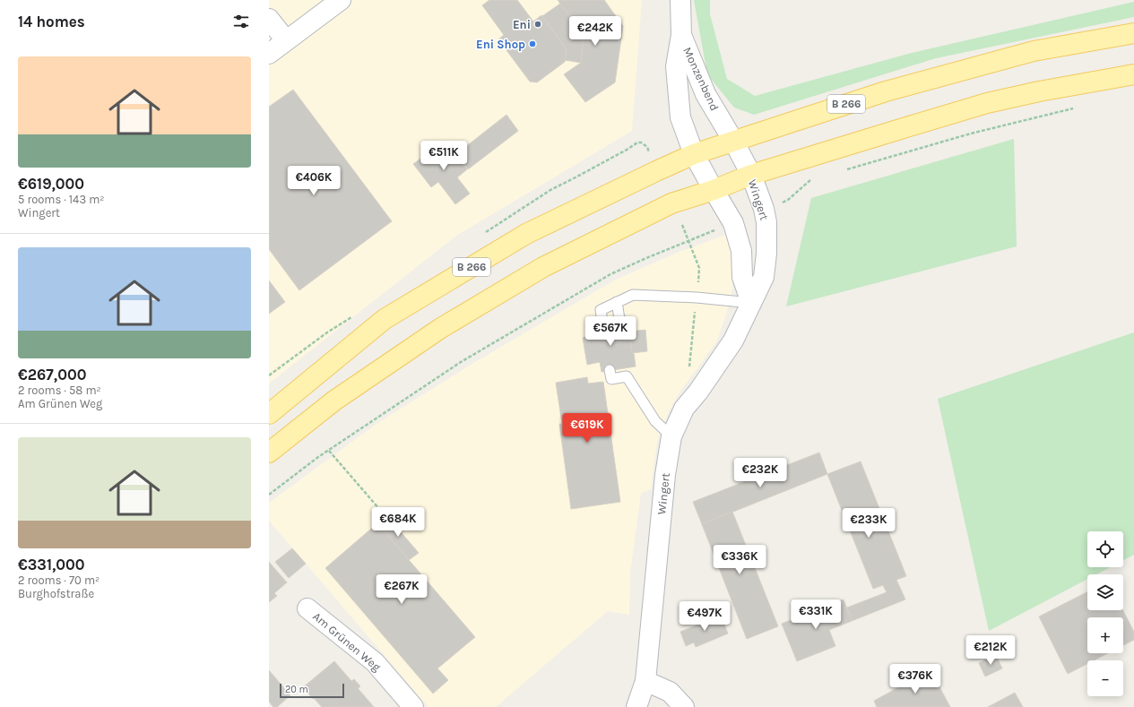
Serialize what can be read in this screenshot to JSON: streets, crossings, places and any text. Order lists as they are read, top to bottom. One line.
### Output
{"streets":{"main road":["B 266"],"street":["Monzenbend","Wingert","Am Grünen Weg"]},"crossings":[["Monzenbend","B 266"],["Monzenbend","Wingert"],["B 266","Wingert"]],"places":["Eni","Eni Shop"],"scale_bar":"20 m","page":{"heading":"14 homes","price":["€242K","€511K","€406K","€567K","€619K","€232K","€684K","€233K","€336K","€267K","€331K","€497K","€212K","€376K"],"list":[{"name":"€619,000","note":"5 rooms · 143 m² · Wingert"},{"name":"€267,000","note":"2 rooms · 58 m² · Am Grünen Weg"},{"name":"€331,000","note":"2 rooms · 70 m² · Burghofstraße"}],"map_buttons":["+","−"],"scale":"20 m"}}
